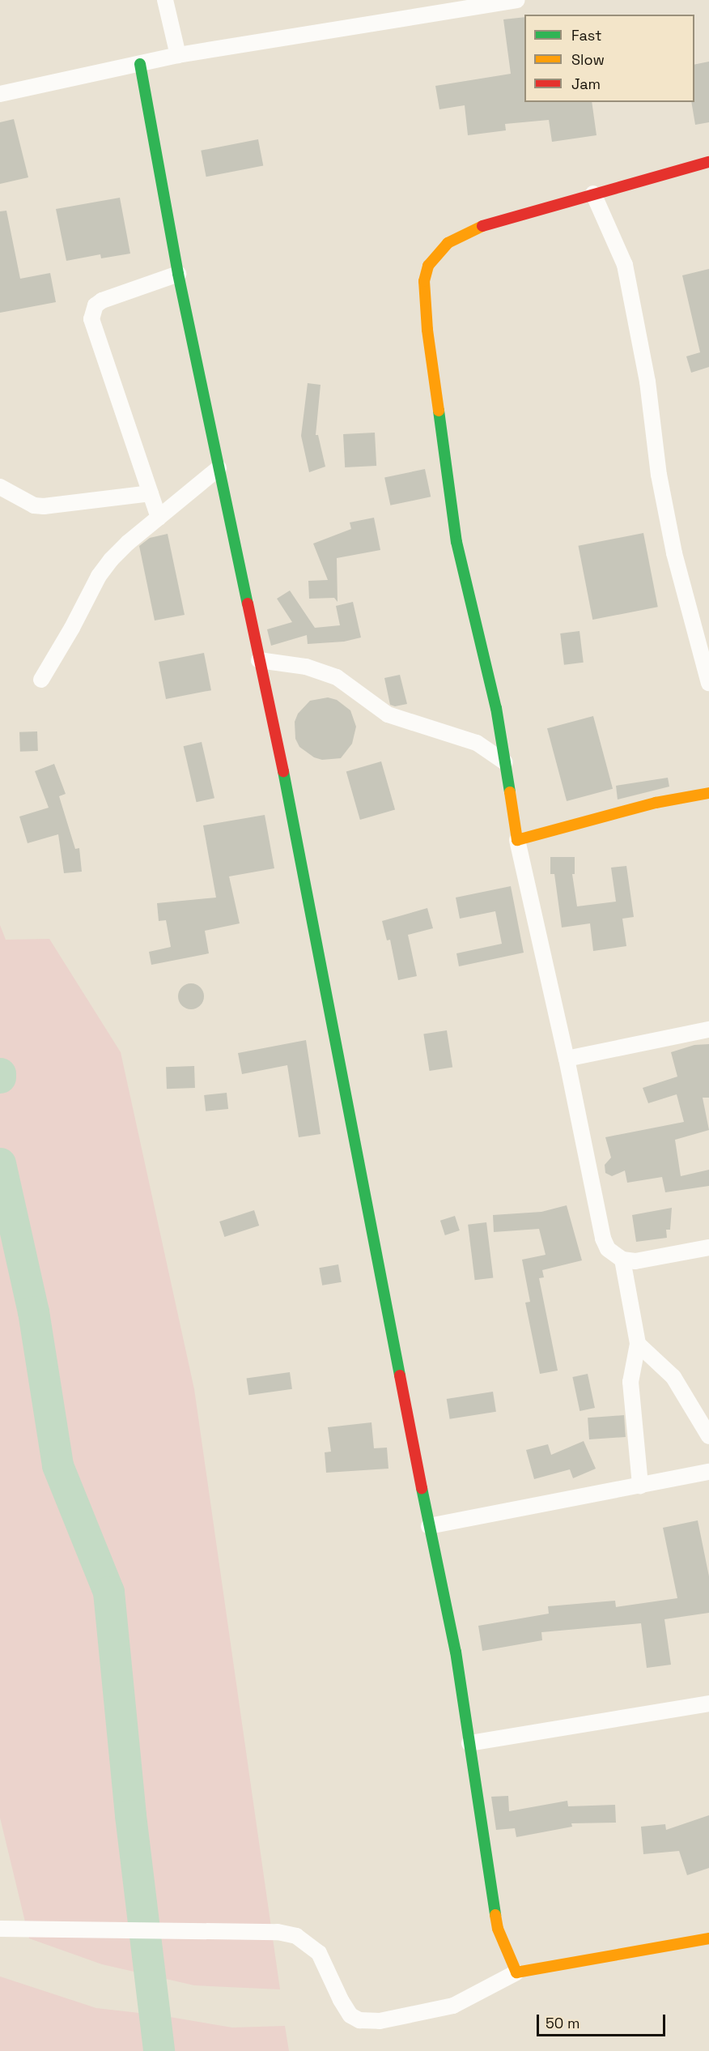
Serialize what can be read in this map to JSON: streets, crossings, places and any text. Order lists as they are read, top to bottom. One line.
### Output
{"legend":["Fast","Slow","Jam"],"scale_bar":"50 m"}
